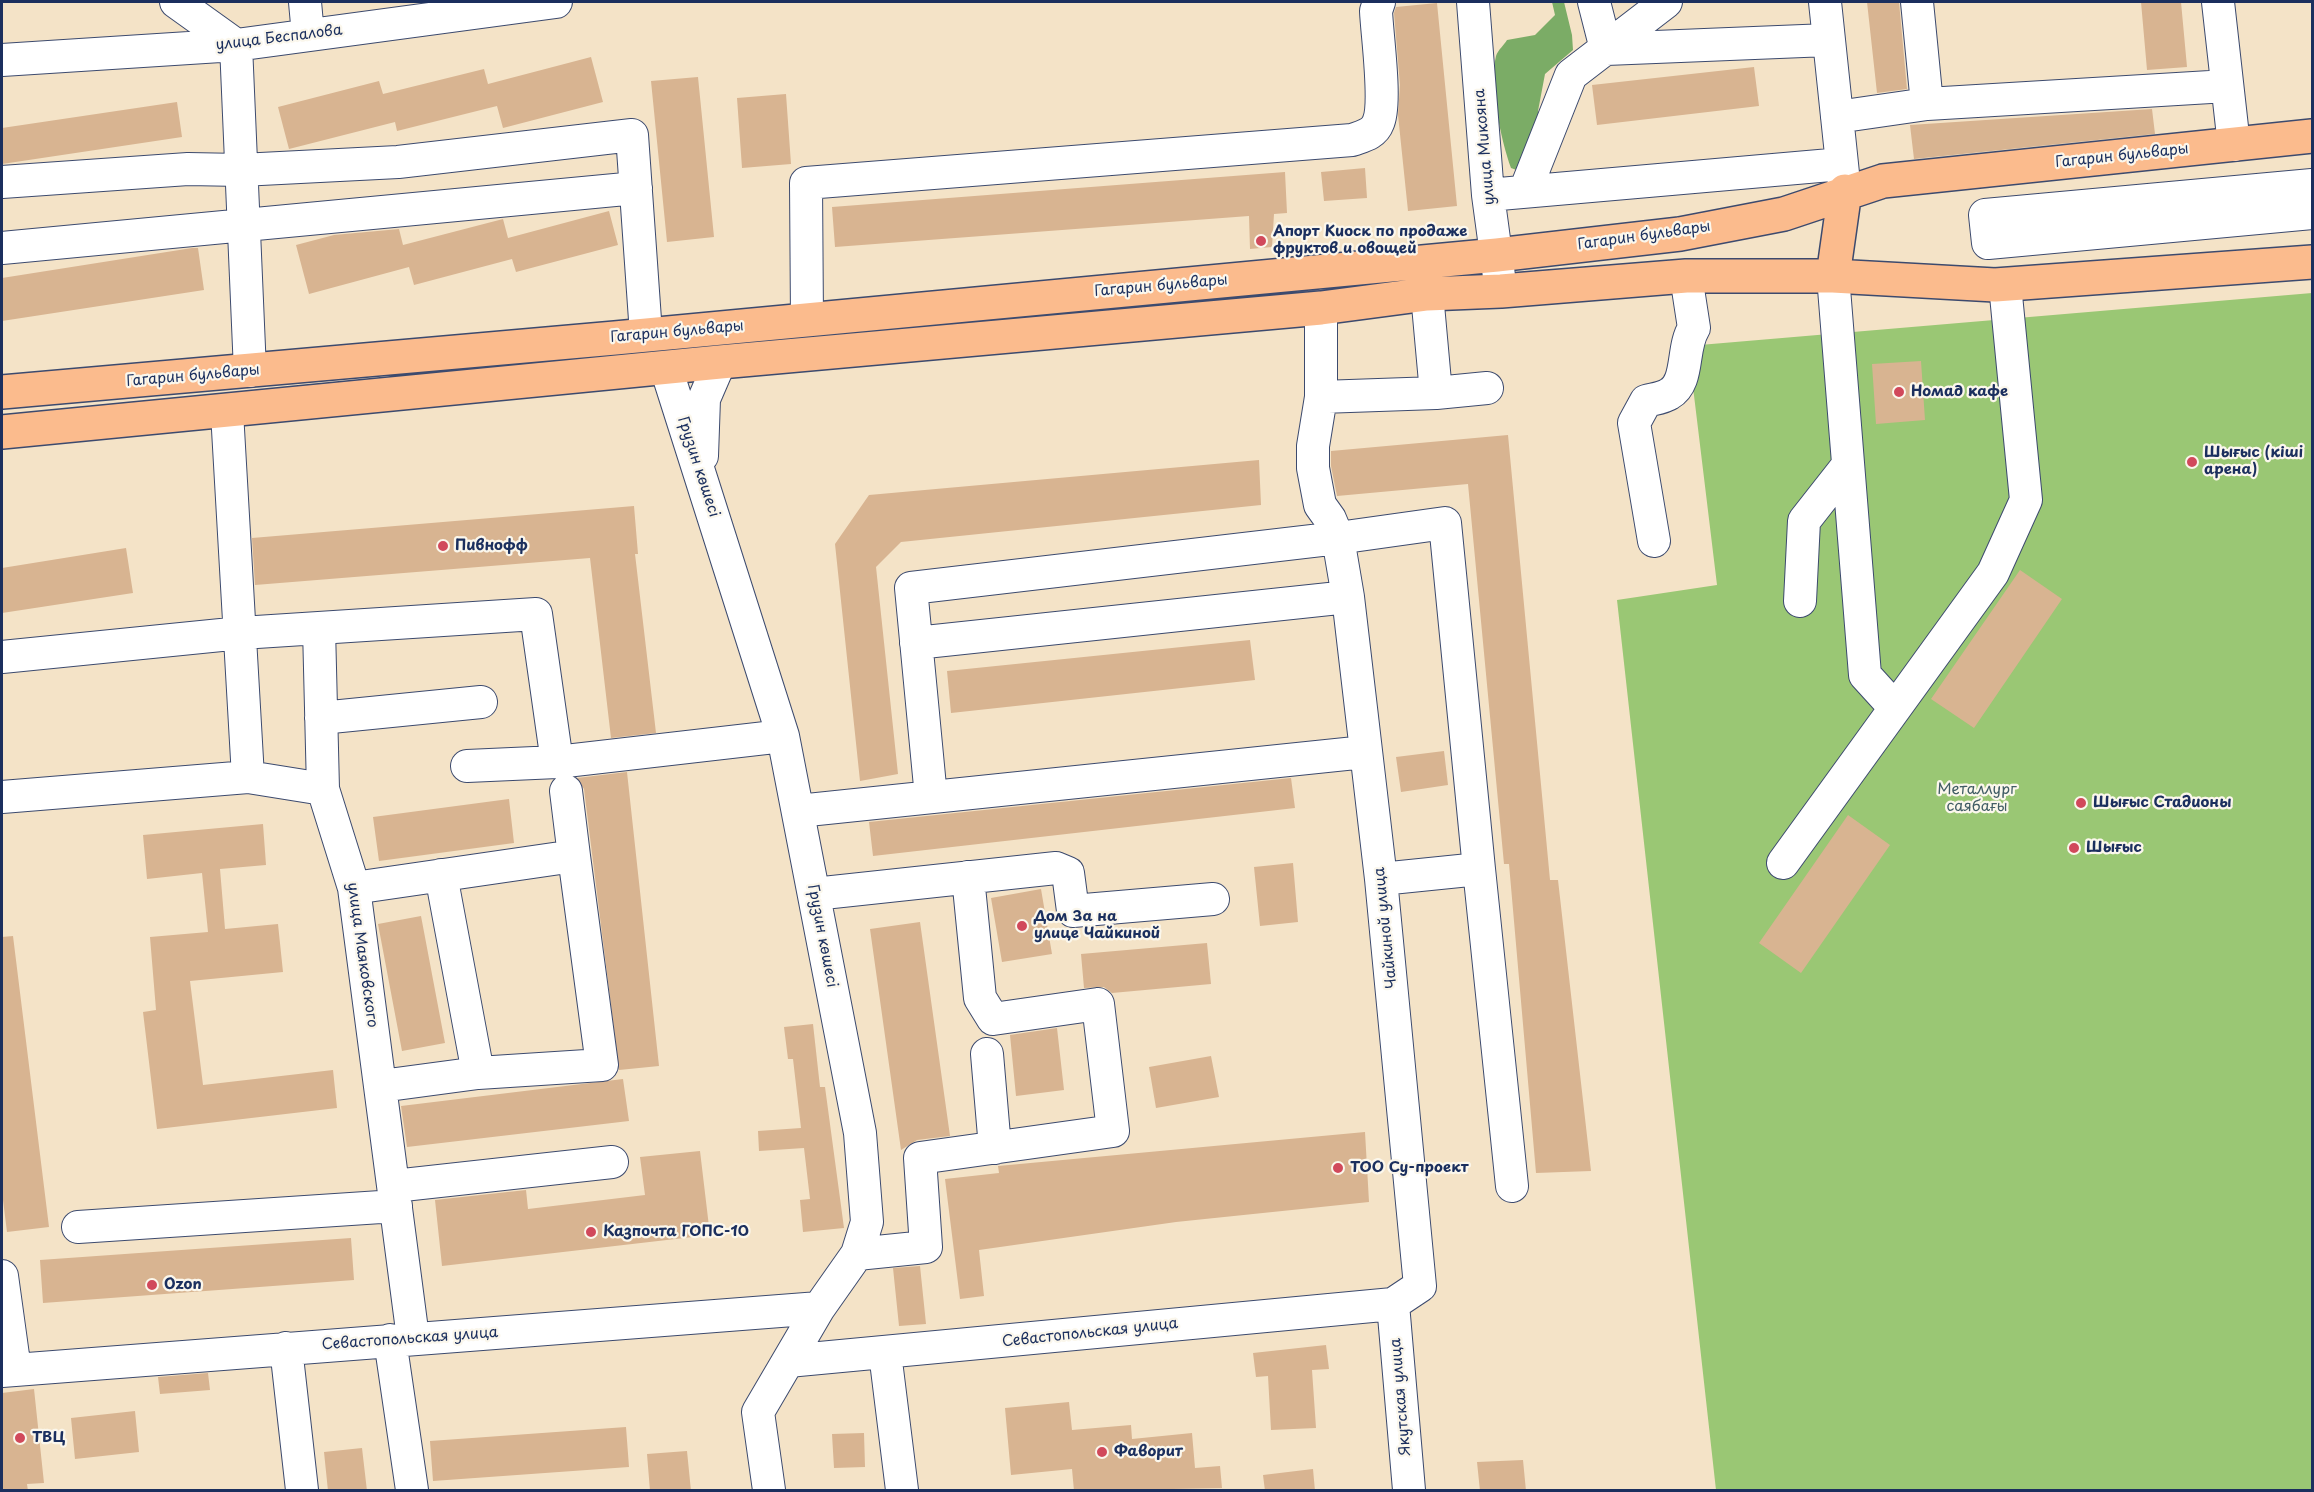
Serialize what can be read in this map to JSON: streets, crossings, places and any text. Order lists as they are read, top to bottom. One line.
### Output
{"streets":{"main road":["Гагарин бульвары"],"street":["улица Беспалова","улица Микояна","Грузин көшесі","Чайкиной улица","улица Маяковского","Севастопольская улица","Якутская улица"]},"crossings":[["улица Микояна","Гагарин бульвары"],["Грузин көшесі","Севастопольская улица"],["Чайкиной улица","Севастопольская улица"],["Чайкиной улица","Якутская улица"],["улица Маяковского","Севастопольская улица"],["Севастопольская улица","Якутская улица"]],"parks":["Металлург саябағы"],"places":["Апорт Киоск по продаже фруктов и овощей","Номад кафе","Шығыс (кіші арена)","Пивнофф","Шығыс Стадионы","Шығыс","Дом 3а на улице Чайкиной","ТОО Су-проект","Казпочта ГОПС-10","Ozon","ТВЦ","Фаворит"]}
